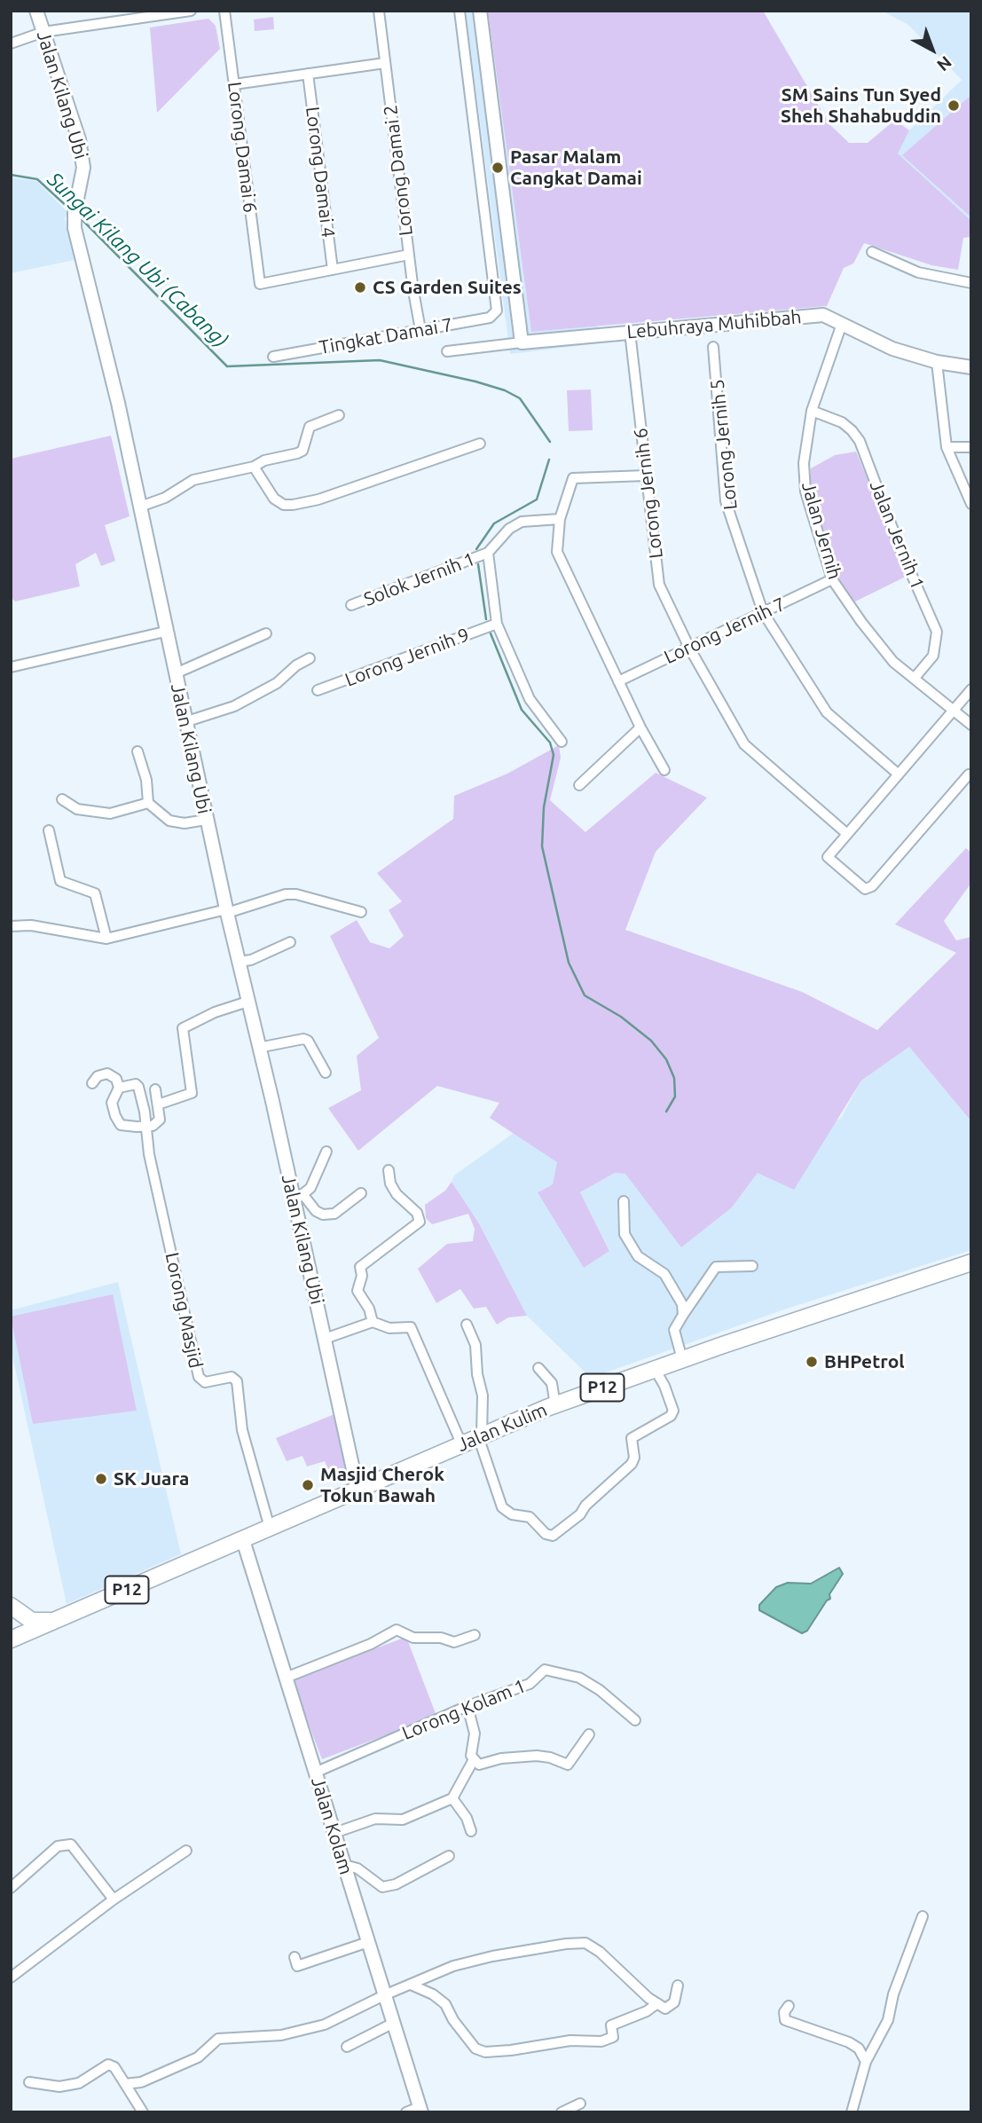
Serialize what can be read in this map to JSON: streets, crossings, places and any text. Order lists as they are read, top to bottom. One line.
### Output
{"streets":{"main road":["P12","Jalan Kulim"],"street":["Jalan Kilang Ubi","Lorong Damai 6","Lorong Damai 2","Lorong Damai 4","Lebuhraya Muhibbah","Tingkat Damai 7","Lorong Jernih 5","Lorong Jernih 6","Jalan Jernih","Jalan Jernih 1","Solok Jernih 1","Lorong Jernih 7","Lorong Jernih 9","Lorong Masjid","Lorong Kolam 1","Jalan Kolam"]},"crossings":[["Jalan Kilang Ubi","Jalan Kulim"],["Lorong Damai 6","Lorong Damai 4"],["Lorong Damai 2","Tingkat Damai 7"],["Lebuhraya Muhibbah","Lorong Jernih 6"],["Lebuhraya Muhibbah","Jalan Jernih"],["Lorong Jernih 5","Lorong Jernih 7"],["Lorong Jernih 6","Lorong Jernih 7"],["Jalan Jernih","Jalan Jernih 1"],["Jalan Jernih","Lorong Jernih 7"],["Lorong Masjid","Jalan Kulim"],["Jalan Kulim","Jalan Kolam"],["Lorong Kolam 1","Jalan Kolam"]],"water":["Sungai Kilang Ubi (Cabang)"],"places":["SM Sains Tun Syed Sheh Shahabuddin","Pasar Malam Cangkat Damai","CS Garden Suites","BHPetrol","SK Juara","Masjid Cherok Tokun Bawah"],"north":"bottom right"}
